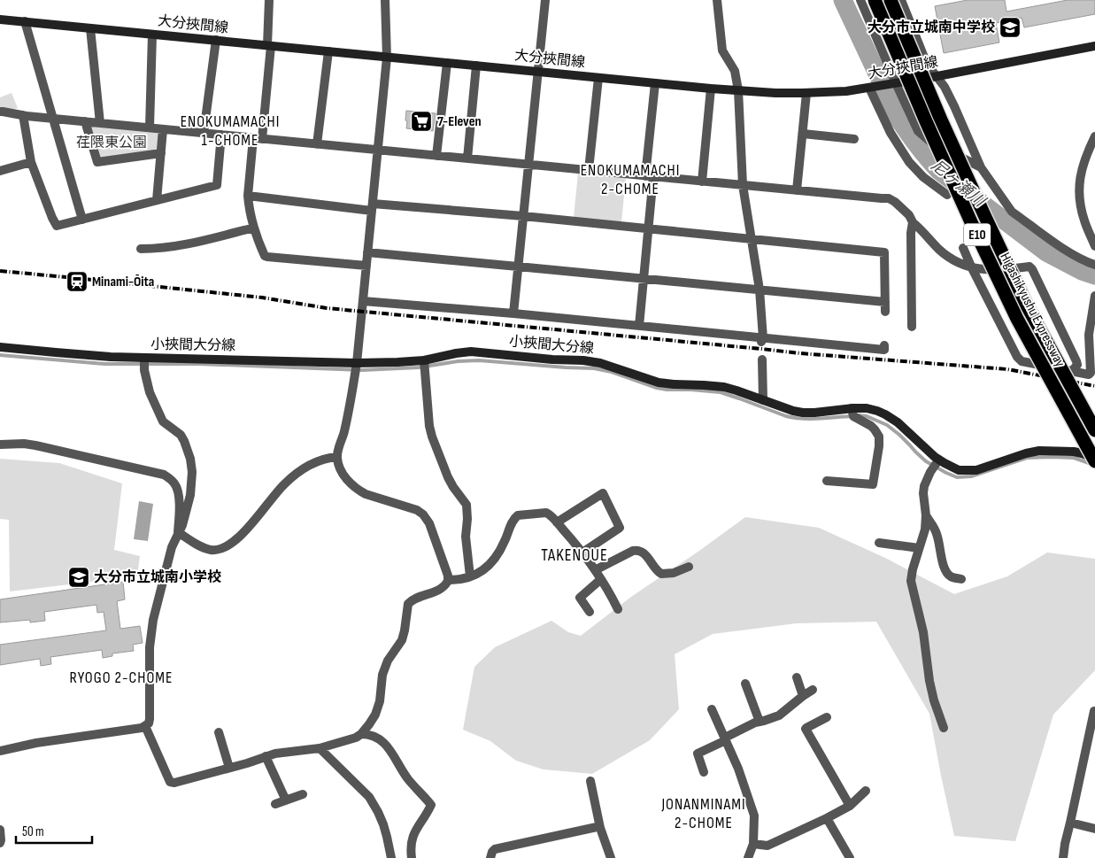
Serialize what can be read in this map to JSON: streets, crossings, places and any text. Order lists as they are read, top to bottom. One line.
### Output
{"streets":{"highway":["E10","Higashikyushu Expressway"],"main road":["大分挾間線","小挾間大分線"]},"crossings":[["Higashikyushu Expressway","小挾間大分線"]],"districts":["ENOKUMAMACHI 1-CHOME","ENOKUMAMACHI 2-CHOME","TAKENOUE","RYOGO 2-CHOME","JONANMINAMI 2-CHOME"],"water":["尼ヶ瀬川"],"parks":["荏隈東公園"],"places":{"school or university":["大分市立城南中学校","大分市立城南小学校"],"supermarket":["7-Eleven"],"station":["Minami-Ōita"]},"scale_bar":"50 m"}
